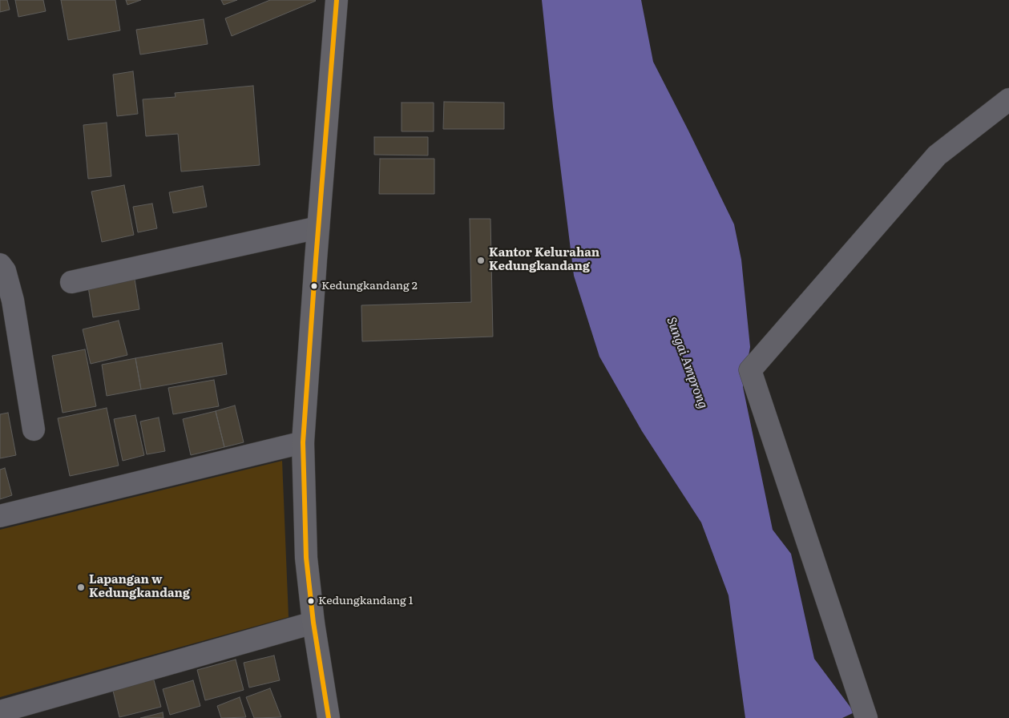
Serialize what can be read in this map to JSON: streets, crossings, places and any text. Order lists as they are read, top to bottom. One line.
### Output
{"water":["Sungai Amprong"],"places":["Kantor Kelurahan Kedungkandang","Kedungkandang 2","Lapangan w Kedungkandang","Kedungkandang 1"]}
